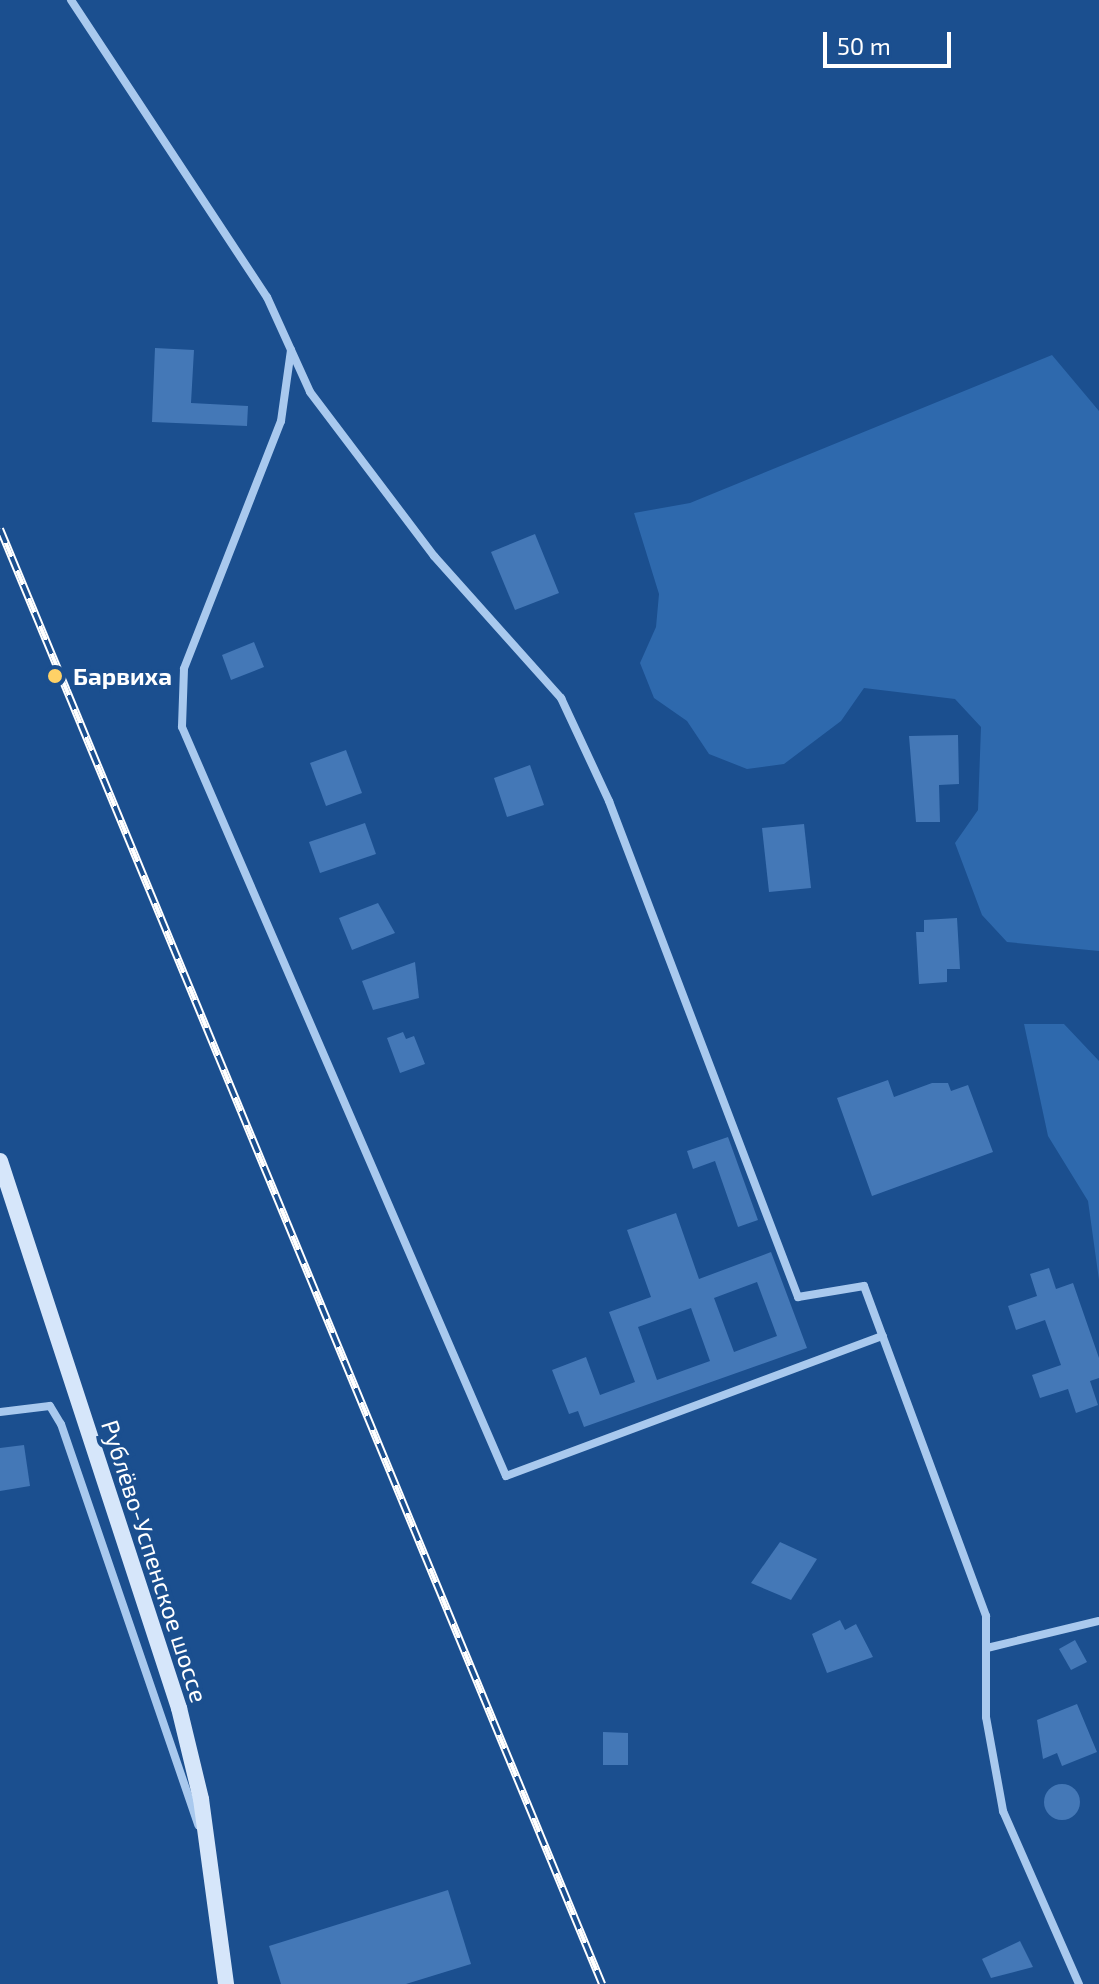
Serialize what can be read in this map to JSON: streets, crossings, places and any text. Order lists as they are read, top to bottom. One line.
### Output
{"streets":{"main road":["Рублёво-Успенское шоссе"]},"places":["Барвиха"],"scale_bar":"50 m"}
